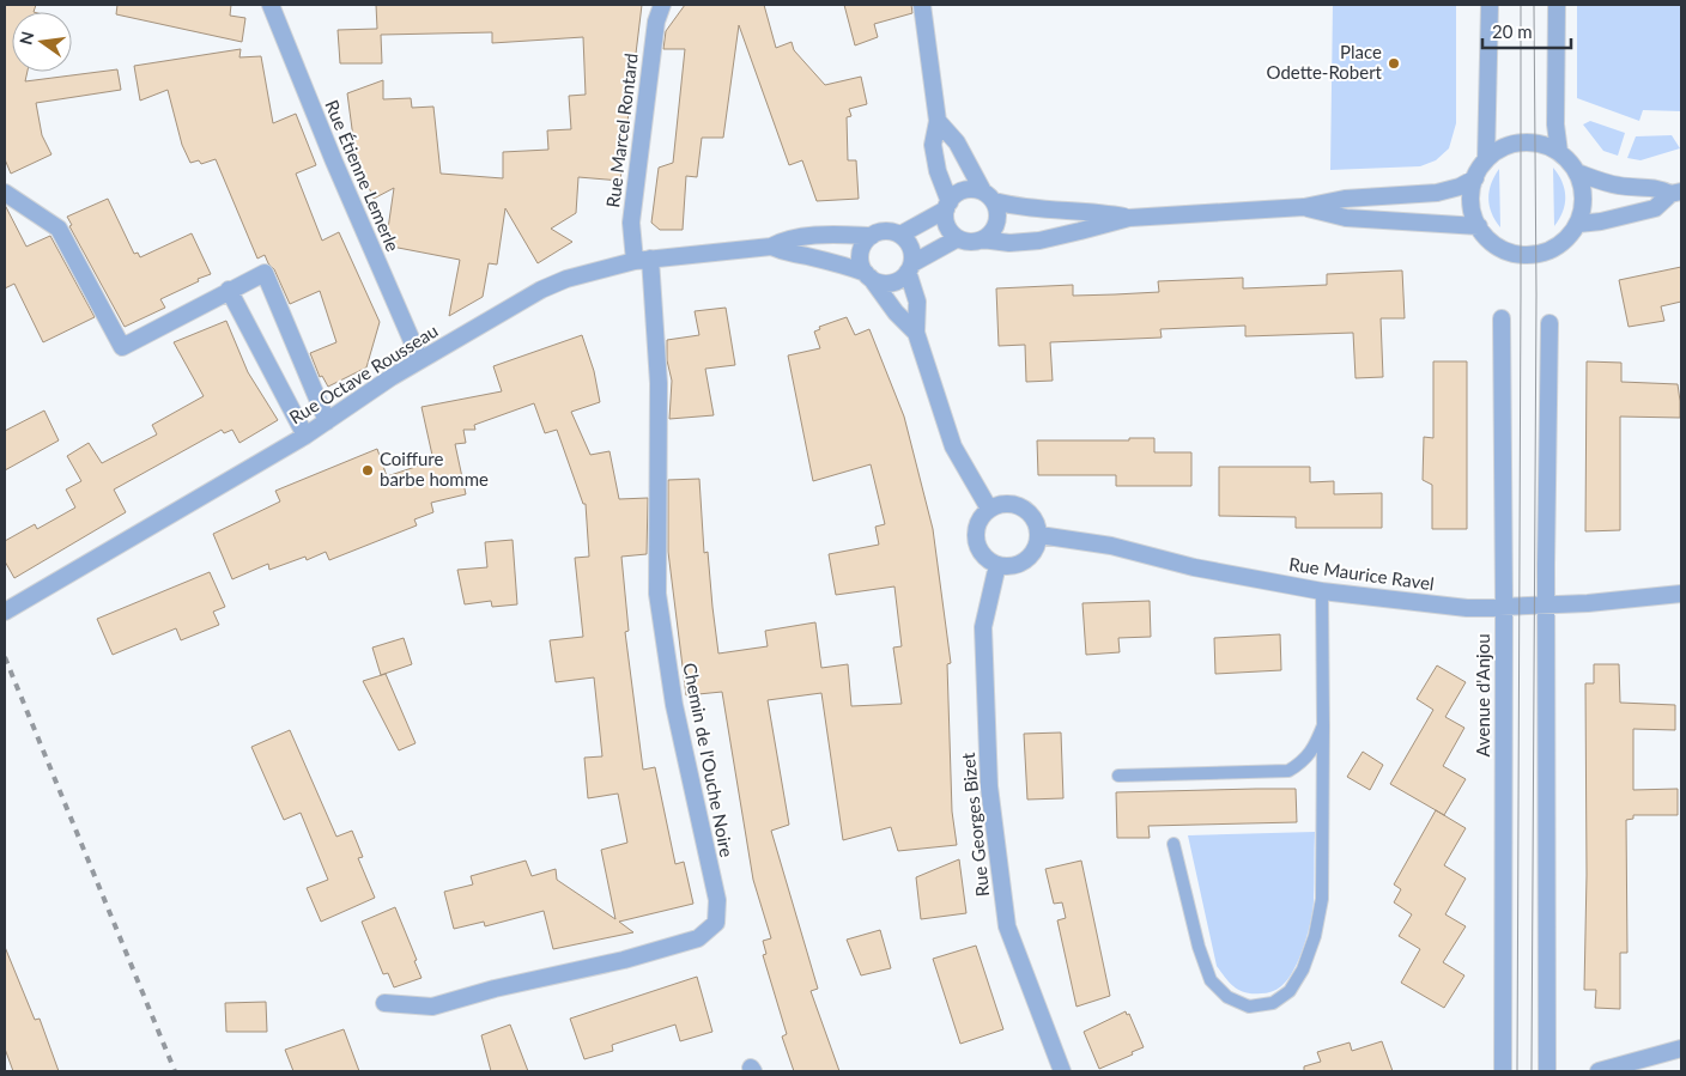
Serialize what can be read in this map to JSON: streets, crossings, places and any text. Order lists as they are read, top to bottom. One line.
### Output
{"streets":{"street":["Rue Marcel Rontard","Rue Étienne Lemerle","Rue Octave Rousseau","Rue Maurice Ravel","Avenue d'Anjou","Chemin de l'Ouche Noire","Rue Georges Bizet"]},"crossings":[["Rue Marcel Rontard","Rue Octave Rousseau"],["Rue Marcel Rontard","Chemin de l'Ouche Noire"],["Rue Étienne Lemerle","Rue Octave Rousseau"],["Rue Octave Rousseau","Chemin de l'Ouche Noire"],["Rue Maurice Ravel","Avenue d'Anjou"],["Rue Maurice Ravel","Rue Georges Bizet"]],"places":["Place Odette-Robert","Coiffure barbe homme"],"scale_bar":"20 m","north":"left"}
